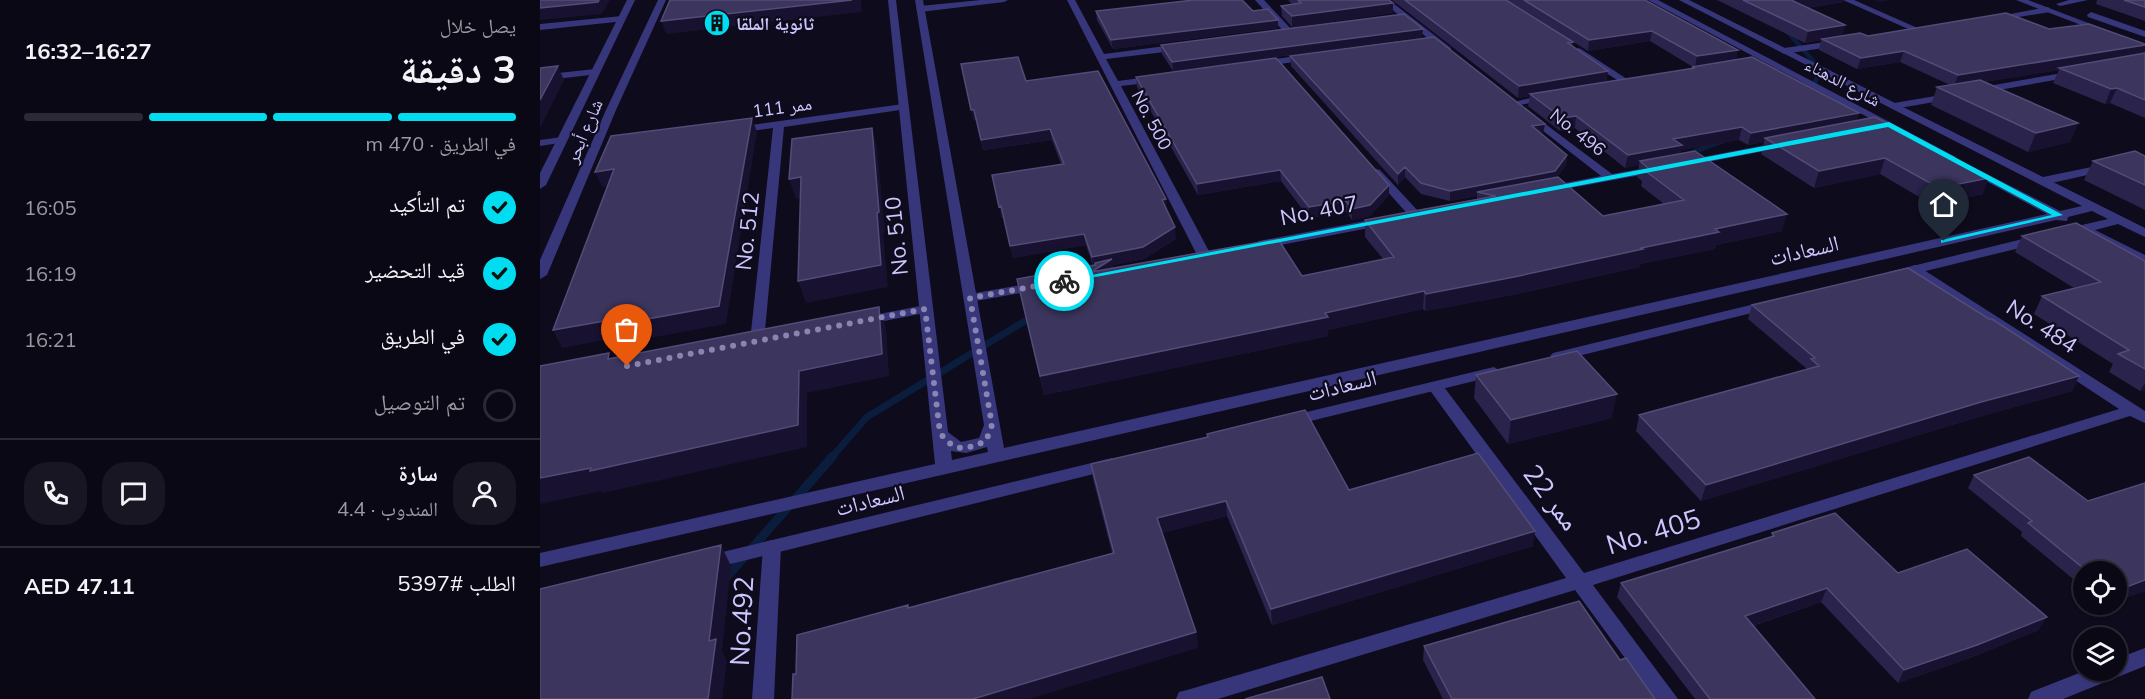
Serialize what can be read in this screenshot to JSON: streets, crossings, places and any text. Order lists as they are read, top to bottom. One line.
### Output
{"streets":{"street":["شارع الدهناء","ممر 111","No. 500","شارع أبحر","No. 496","No. 407","No. 512","No. 510","السعادات","No. 484","ممر 22","No. 405","No.492"]},"crossings":[["شارع الدهناء","السعادات"],["ممر 111","No. 512"],["ممر 111","No. 510"],["No. 510","السعادات"],["السعادات","ممر 22"],["السعادات","No.492"],["No. 484","No. 405"],["ممر 22","No. 405"]],"places":{"building":["ثانوية الملقا"]},"page":{"heading":["3 دقيقة","يصل خلال","16:27–16:32"],"panel":["سارة","المندوب · 4.4","الطلب #5397","AED 47.11"],"bar":"في الطريق · 470 m","list":[["تم التأكيد","16:05"],["قيد التحضير","16:19"],["في الطريق","16:21"],"تم التوصيل"]}}
